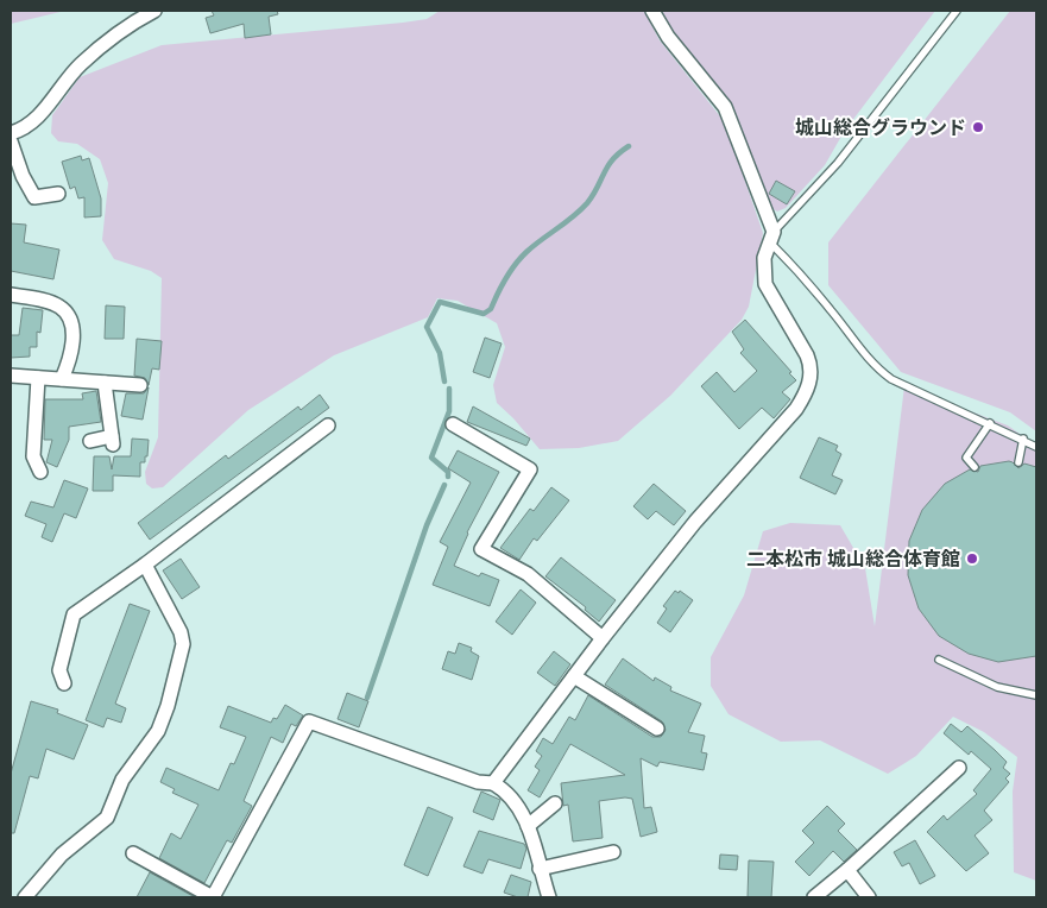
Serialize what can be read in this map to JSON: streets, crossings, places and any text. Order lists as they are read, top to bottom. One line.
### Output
{"places":["城山総合グラウンド","二本松市 城山総合体育館"]}
